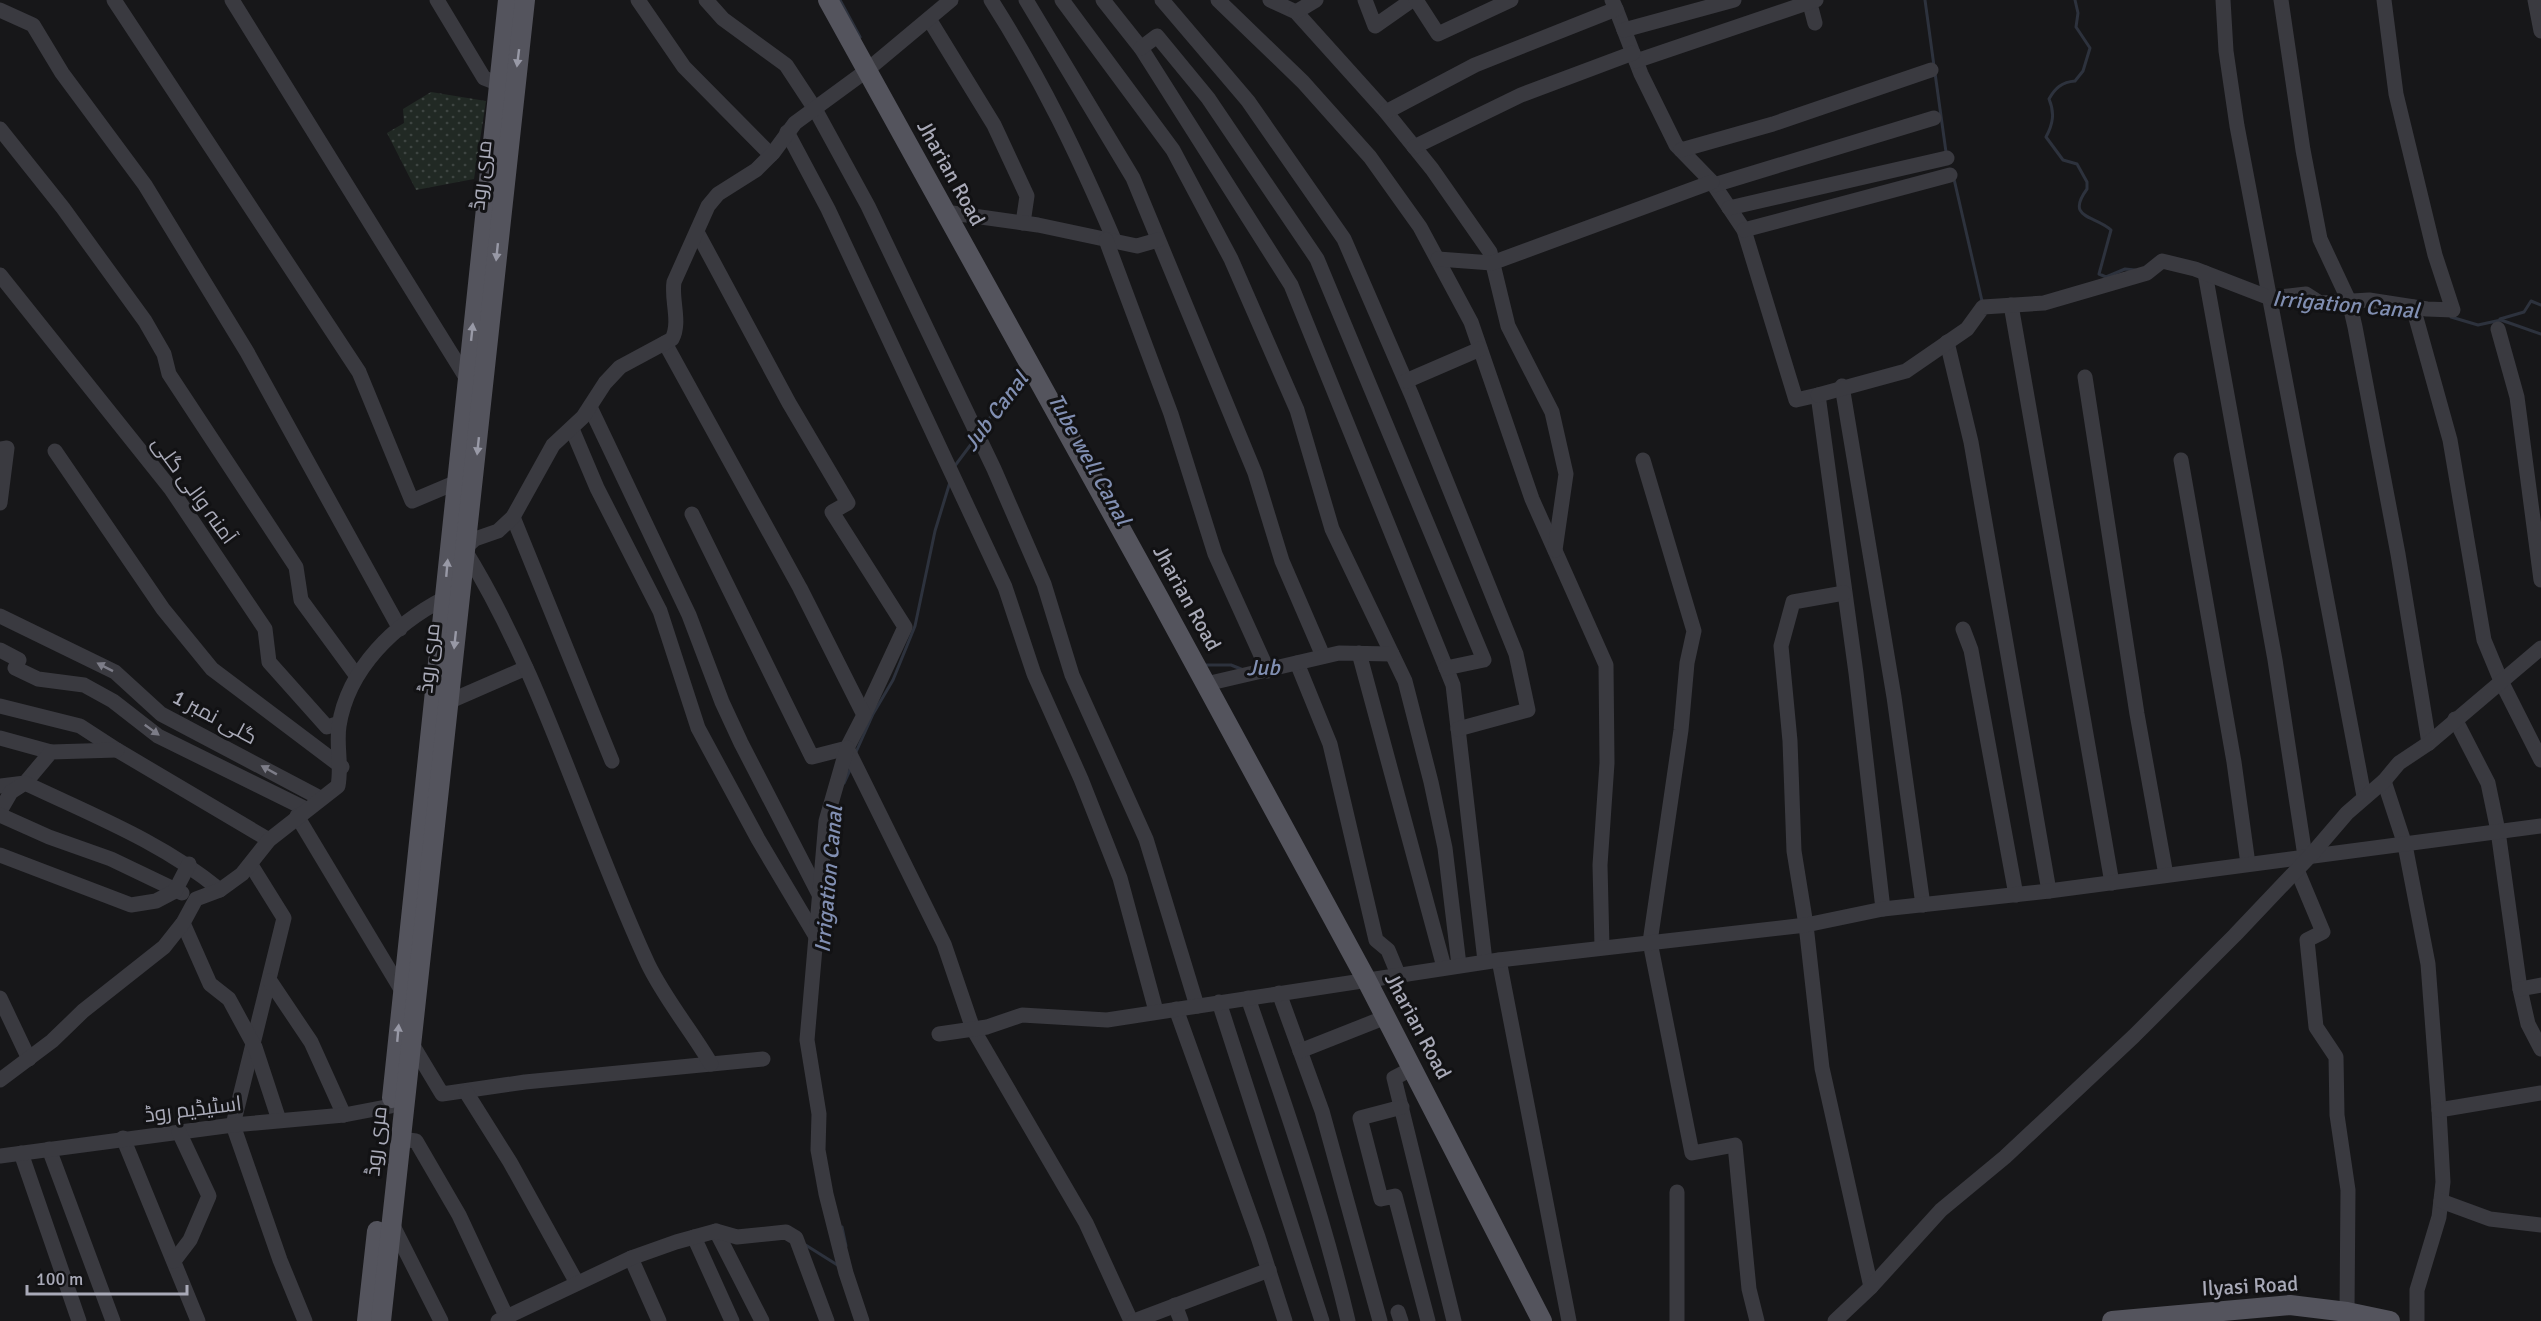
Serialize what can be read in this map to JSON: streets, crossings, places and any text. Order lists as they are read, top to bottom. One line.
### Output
{"streets":{"main road":["Jharian Road","مری روڈ","Ilyasi Road"],"street":["آمنہ والی گلی","گلی نمبر 1","اسٹیڈیم روڈ"]},"crossings":[["مری روڈ","اسٹیڈیم روڈ"]],"water":["Irrigation Canal","Jub Canal","Tube well Canal","Jub"],"scale_bar":"100 m"}
